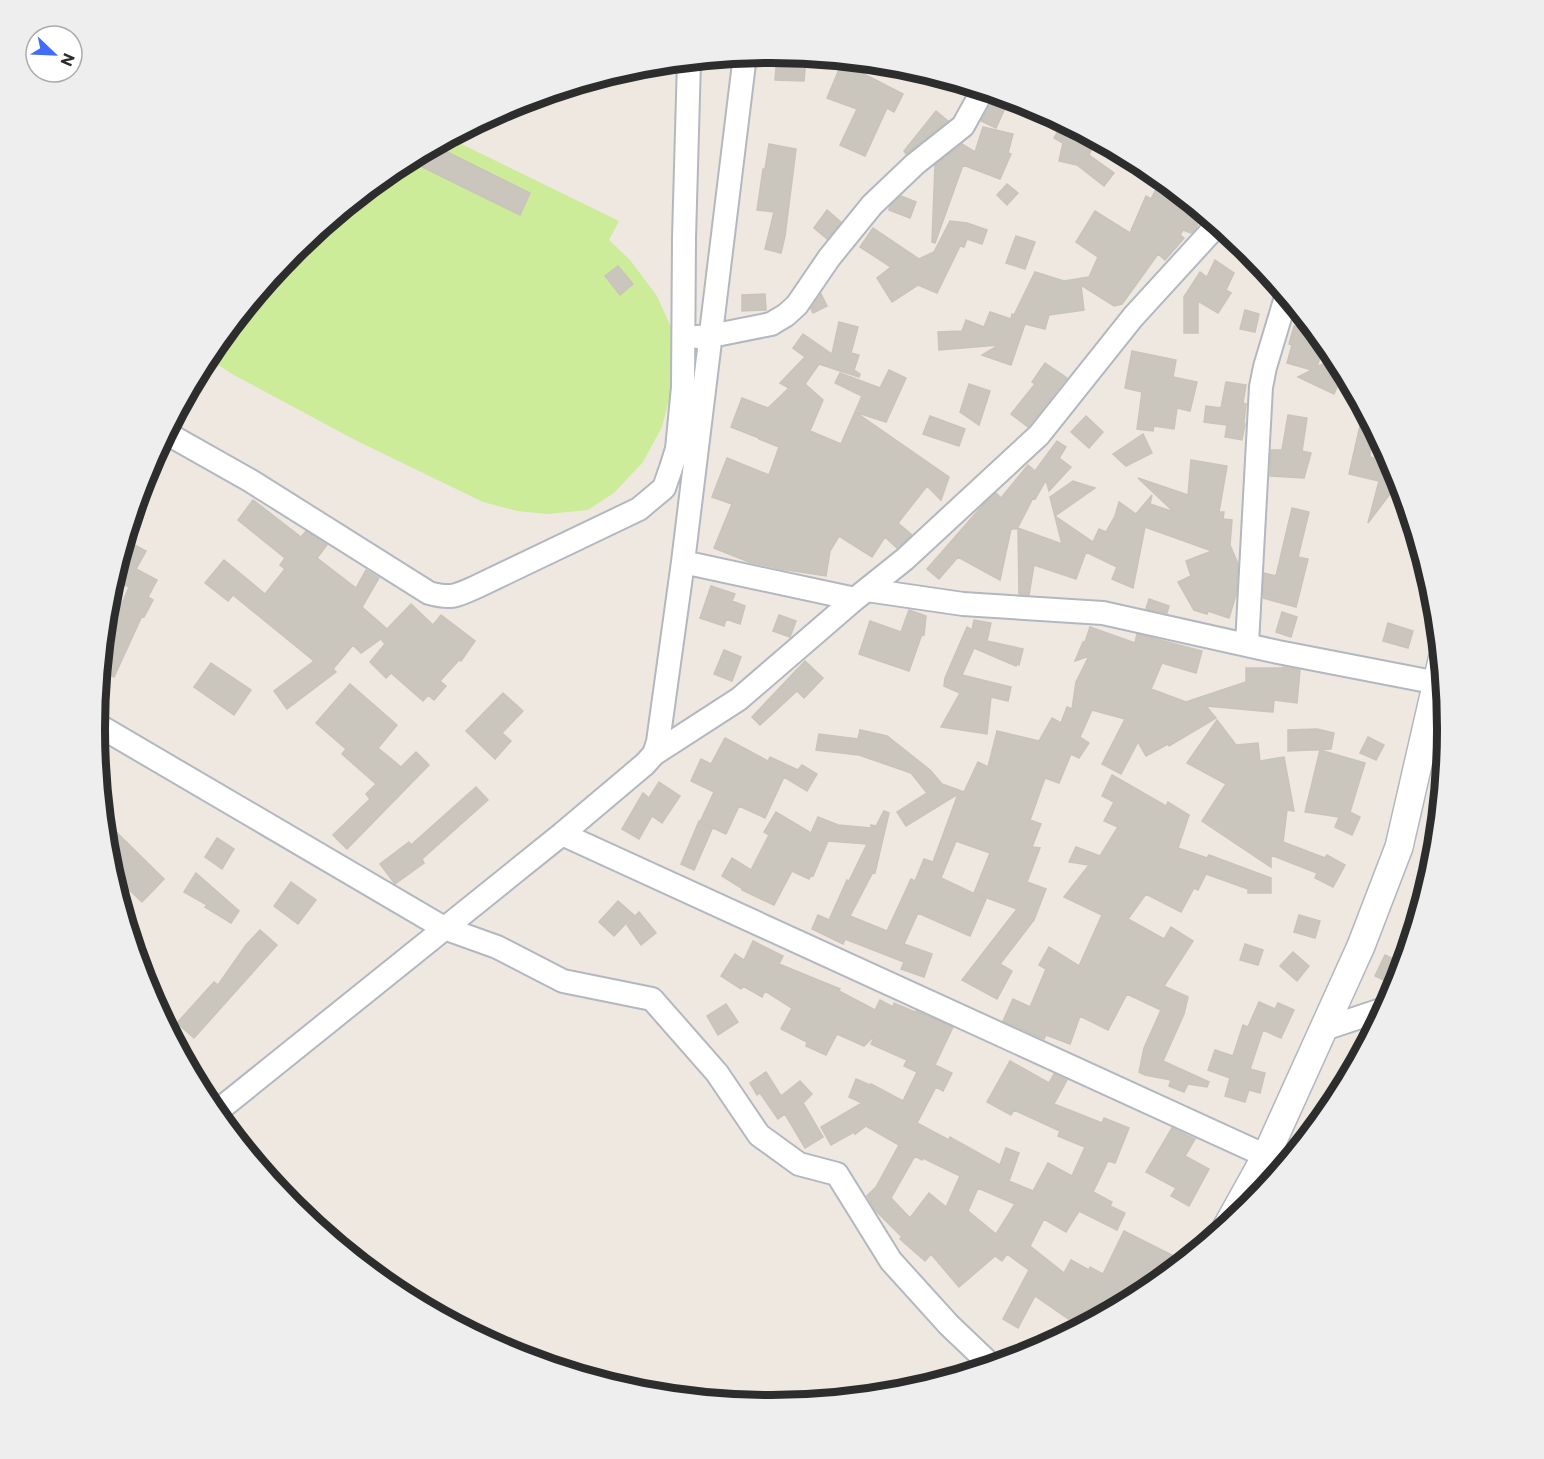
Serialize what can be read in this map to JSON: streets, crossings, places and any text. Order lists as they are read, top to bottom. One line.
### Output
{"north":"bottom right"}
